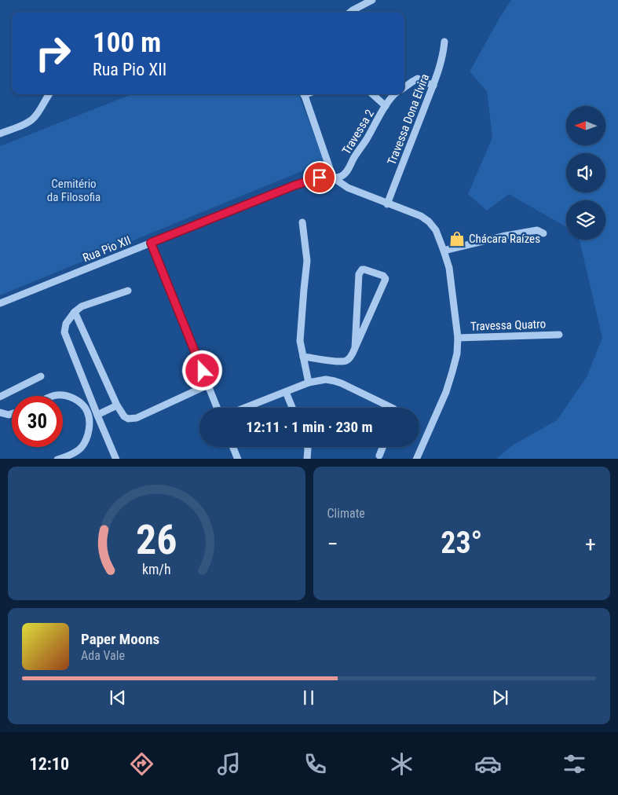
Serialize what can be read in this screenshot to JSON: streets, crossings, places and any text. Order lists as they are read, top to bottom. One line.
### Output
{"streets":{"street":["Travessa Dona Elvira","Travessa 2","Rua Pio XII","Travessa Quatro"]},"crossings":[["Travessa 2","Rua Pio XII"]],"parks":["Cemitério da Filosofia"],"places":{"shop":["Chácara Raízes"]},"north":"left","page":{"turn":["100 m","Rua Pio XII"],"limit":"30","trip":"12:11 · 1 min · 230 m","tile":"Climate","heat":["−","23°","+"],"song":["Paper Moons","Ada Vale"],"tabs":"12:10","gauge":["26","km/h"]}}
